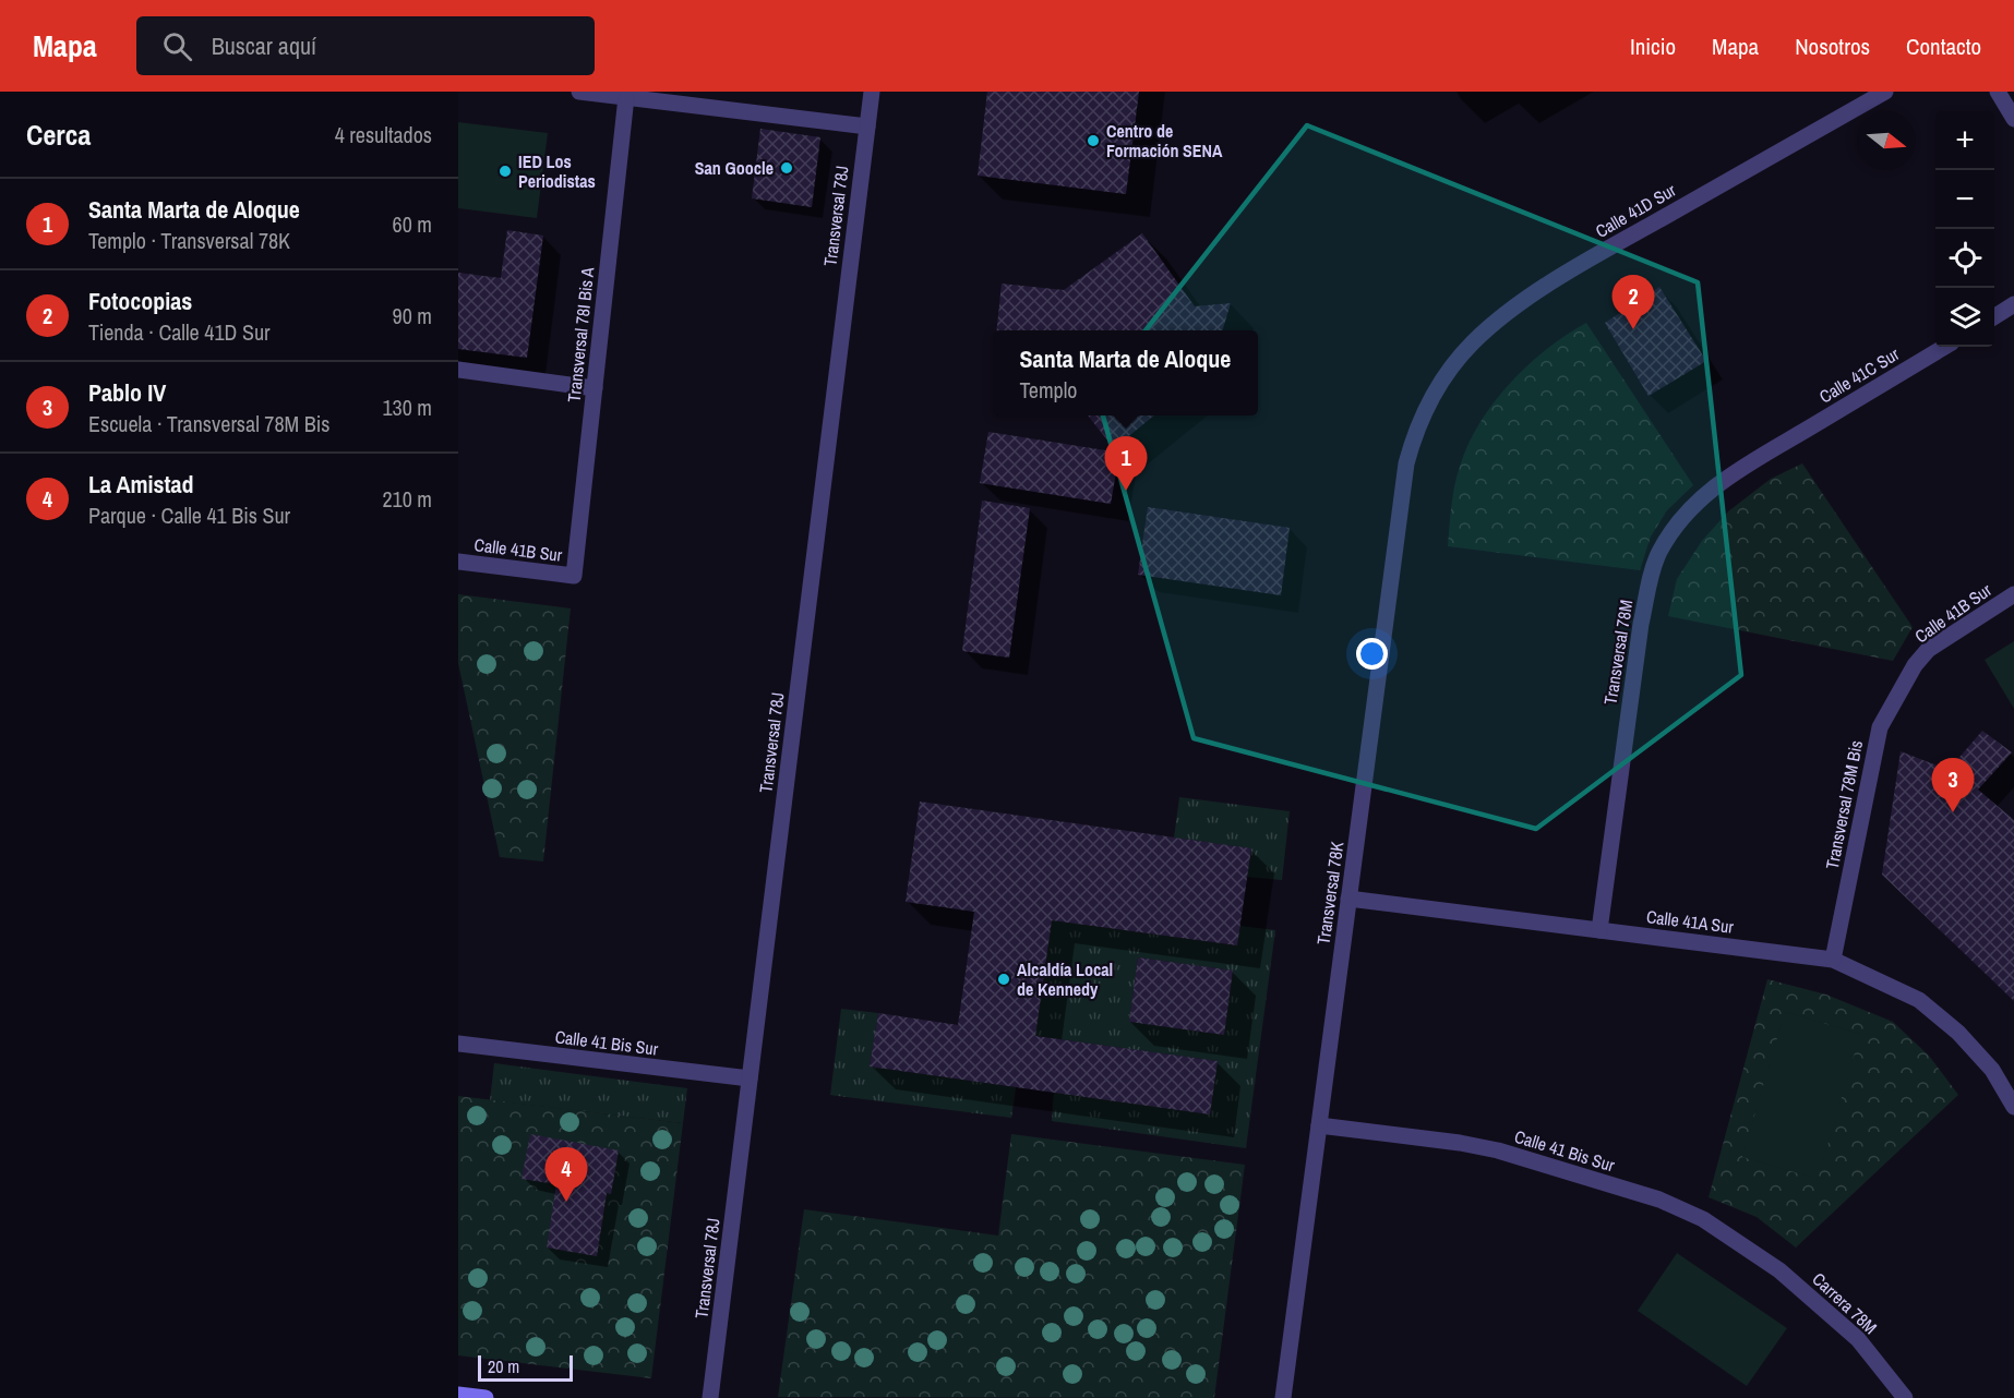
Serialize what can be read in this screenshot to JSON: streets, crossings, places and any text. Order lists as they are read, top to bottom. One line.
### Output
{"streets":{"street":["Calle 41D Sur","Transversal 78J","Transversal 78I Bis A","Calle 41C Sur","Calle 41B Sur","Transversal 78M","Transversal 78M Bis","Transversal 78K","Calle 41A Sur","Calle 41 Bis Sur","Carrera 78M"]},"crossings":[["Calle 41D Sur","Transversal 78K"],["Transversal 78J","Calle 41 Bis Sur"],["Transversal 78I Bis A","Calle 41B Sur"],["Calle 41C Sur","Transversal 78M"],["Calle 41B Sur","Transversal 78M Bis"],["Transversal 78M","Calle 41A Sur"],["Transversal 78M Bis","Calle 41A Sur"],["Transversal 78K","Calle 41A Sur"],["Transversal 78K","Calle 41 Bis Sur"],["Calle 41 Bis Sur","Carrera 78M"]],"places":["Centro de Formación SENA","San Goocle","IED Los Periodistas","Alcaldía Local de Kennedy"],"scale_bar":"20 m","north":"right","page":{"header":"Mapa","search":"Buscar aquí","nav":["Inicio","Mapa","Nosotros","Contacto"],"heading":["Cerca","4 resultados"],"map_buttons":["+","−"],"list":[{"mark":"1","name":"Santa Marta de Aloque","note":"Templo · Transversal 78K","value":"60 m"},{"mark":"2","name":"Fotocopias","note":"Tienda · Calle 41D Sur","value":"90 m"},{"mark":"3","name":"Pablo IV","note":"Escuela · Transversal 78M Bis","value":"130 m"},{"mark":"4","name":"La Amistad","note":"Parque · Calle 41 Bis Sur","value":"210 m"}],"pins":["2","1","3","4"],"popup":["Santa Marta de Aloque","Templo"],"scale":"20 m"}}
